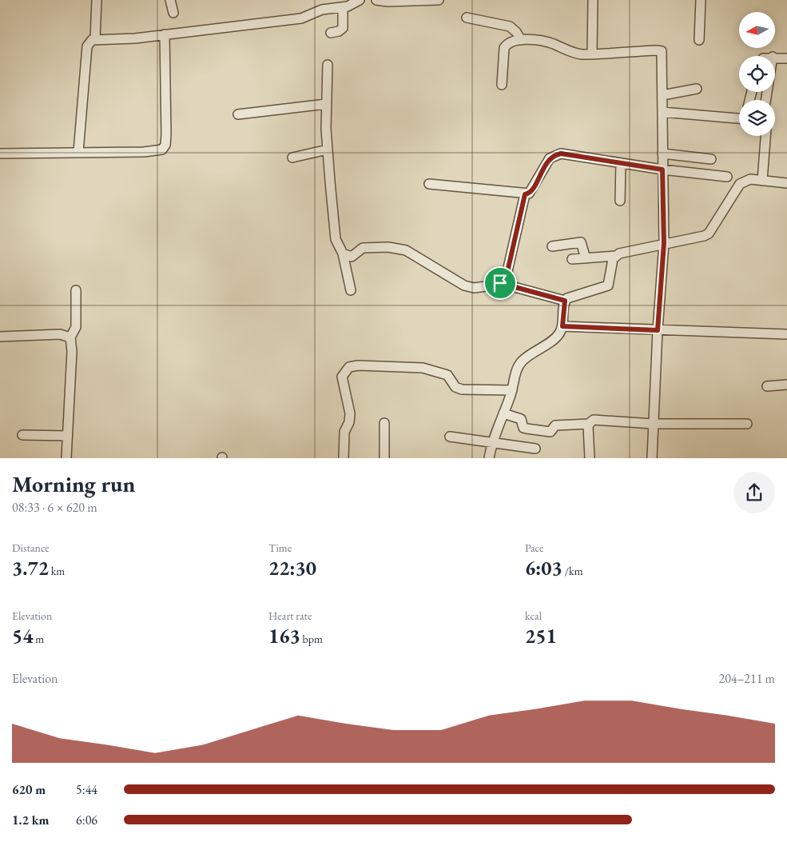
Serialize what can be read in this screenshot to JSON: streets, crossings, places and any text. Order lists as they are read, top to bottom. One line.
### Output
{"north":"left","page":{"heading":["Morning run","08:33 · 6 × 620 m"],"stats":[["Distance","3.72 km"],["Time","22:30"],["Pace","6:03 /km"],["Elevation","54 m"],["Heart rate","163 bpm"],["kcal","251"]],"chart":["Elevation","204–211 m"],"list":[{"name":"620 m","note":"5:44"},{"name":"1.2 km","note":"6:06"}]}}
